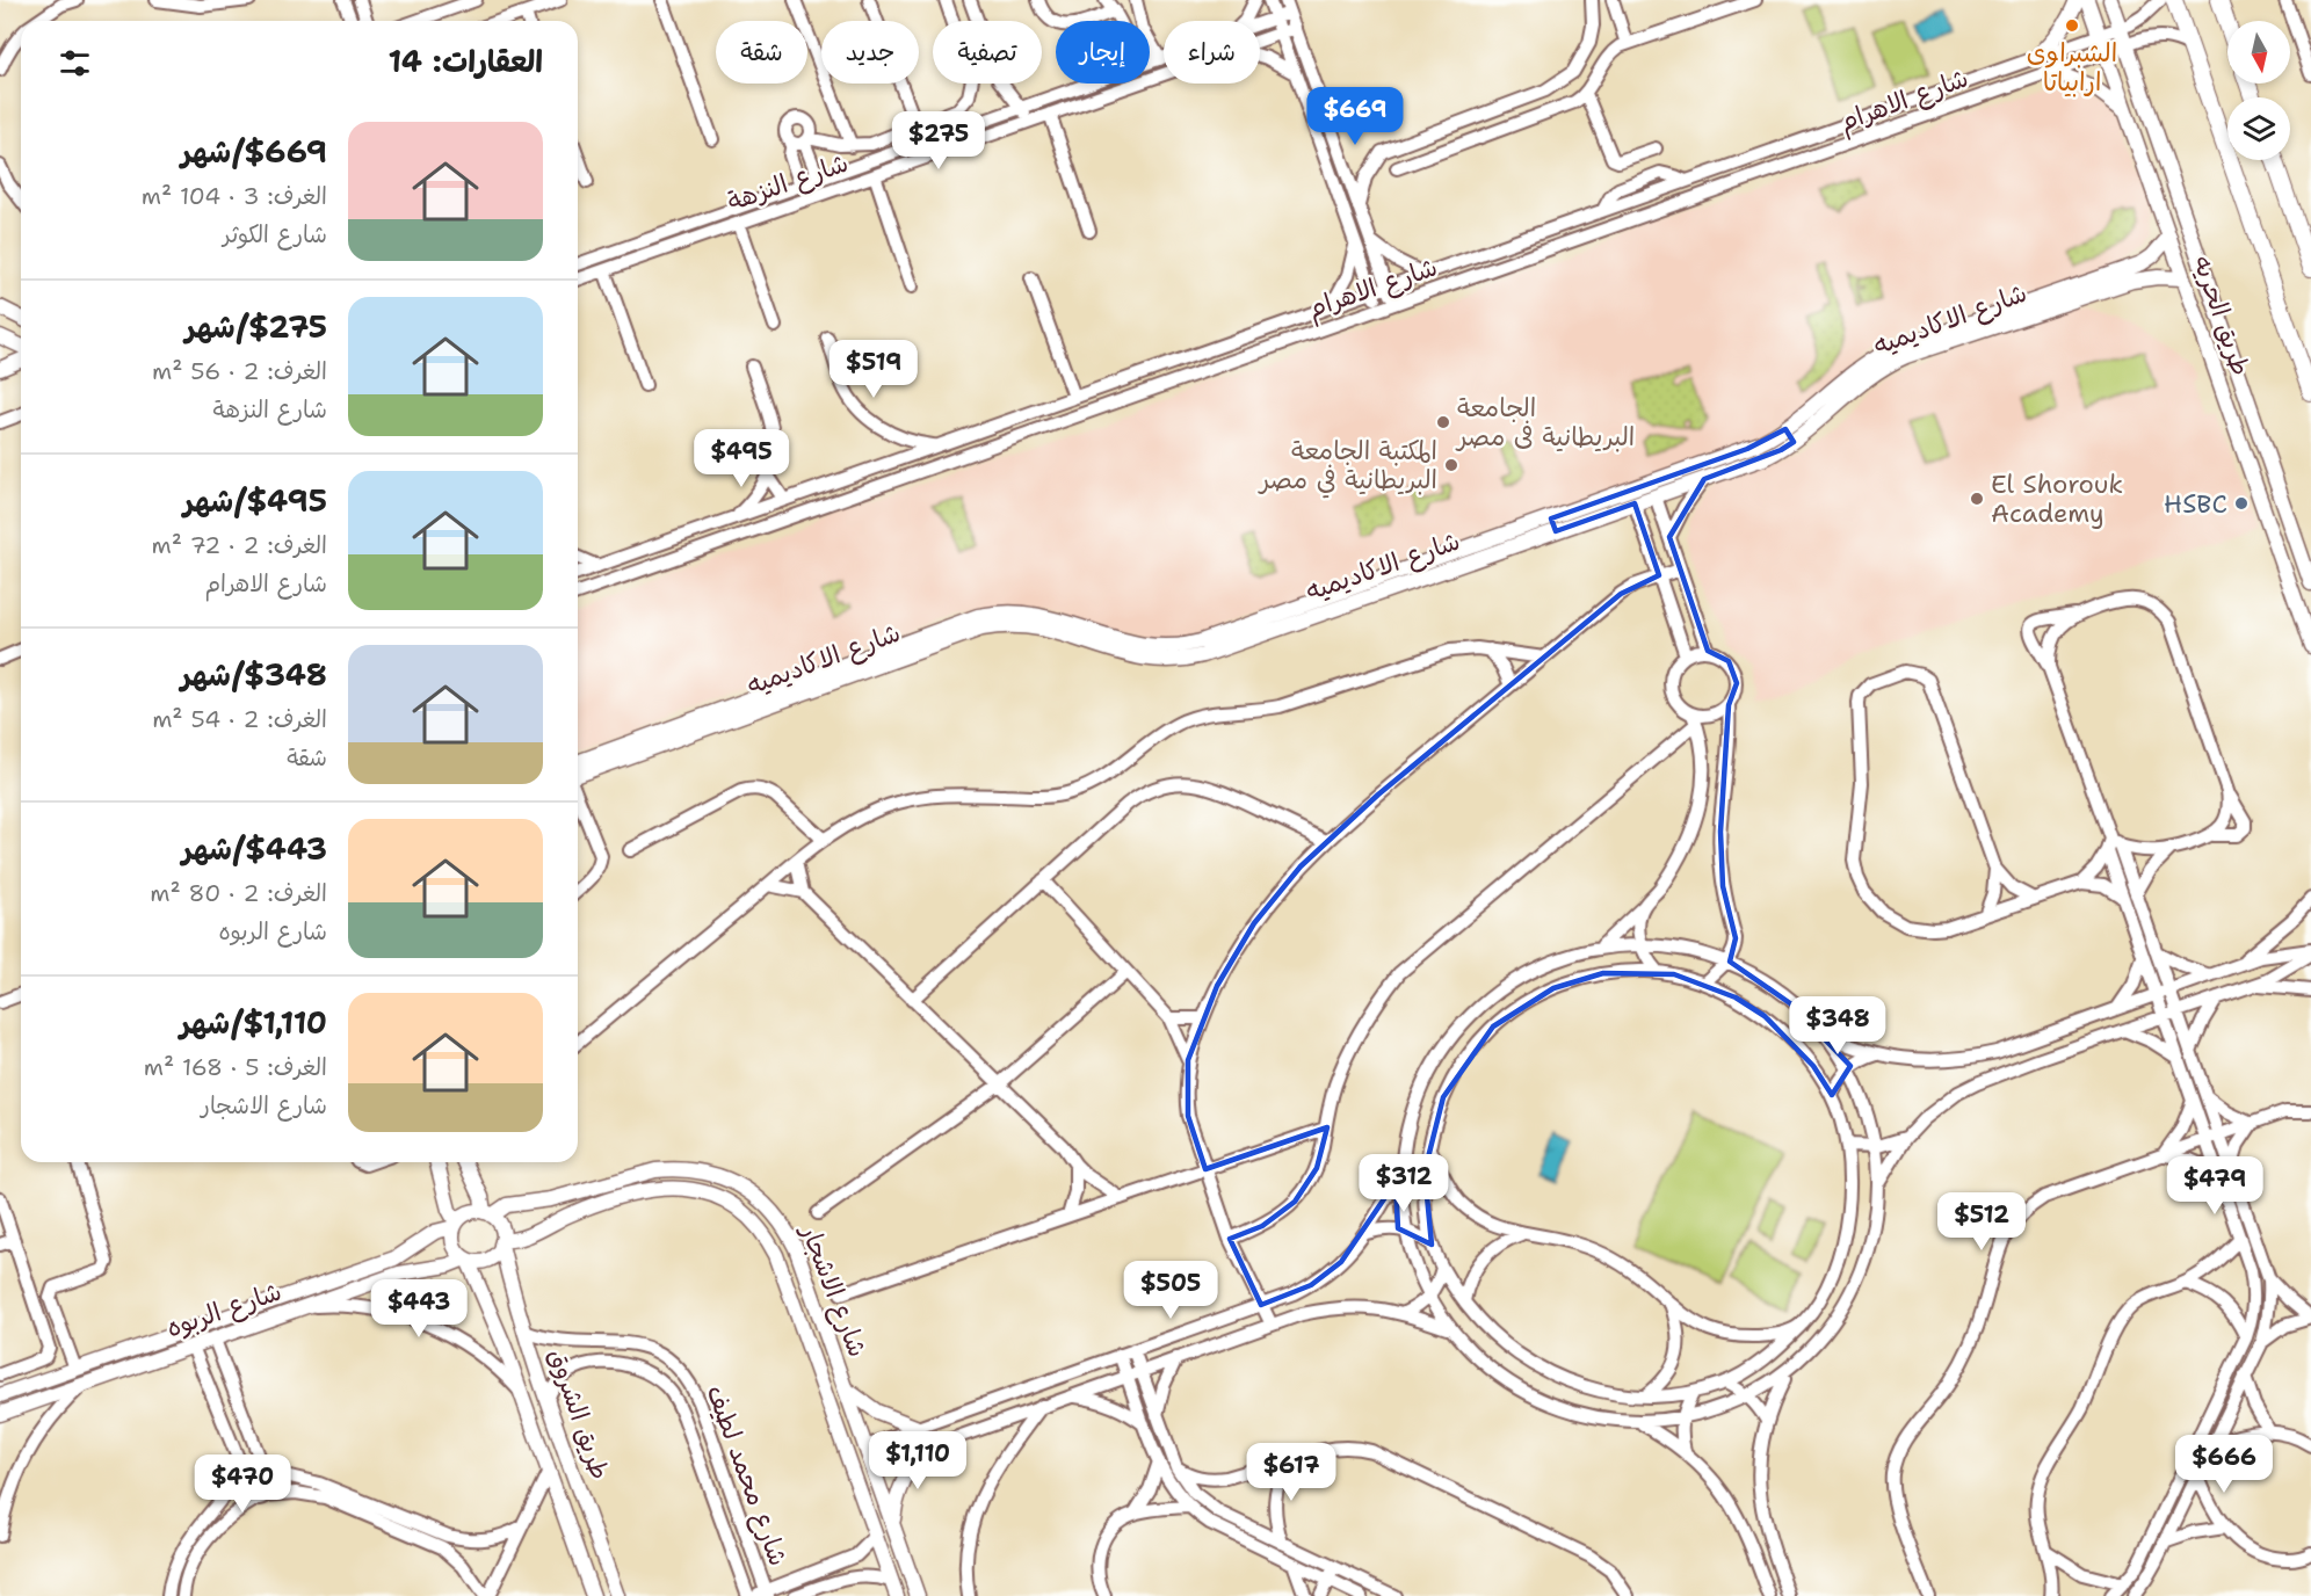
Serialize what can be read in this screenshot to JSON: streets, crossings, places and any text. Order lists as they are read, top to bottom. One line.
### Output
{"streets":{"street":["شارع الاهرام","شارع النزهة","طريق الحريه","شارع الاكاديميه","شارع الاشجار","شارع الربوه","طريق الشروق","شارع محمد لطيف"]},"crossings":[["شارع الاهرام","طريق الحريه"],["طريق الحريه","شارع الاكاديميه"],["شارع الاشجار","شارع الربوه"],["شارع الاشجار","طريق الشروق"],["شارع الربوه","طريق الشروق"],["طريق الشروق","شارع محمد لطيف"]],"places":["الشبراوى ارابياتا","الجامعة البريطانية فى مصر","المكتبة الجامعة البريطانية في مصر","El Shorouk Academy","HSBC"],"north":"bottom","page":{"chip":["شراء","إيجار","تصفية","جديد","شقة"],"heading":"العقارات: 14","price":["$669","$275","$519","$495","$348","$312","$479","$512","$505","$443","$1,110","$666","$617","$470"],"list":[{"name":"$669/شهر","note":"الغرف: 3 · 104 m² · شارع الكوثر"},{"name":"$275/شهر","note":"الغرف: 2 · 56 m² · شارع النزهة"},{"name":"$495/شهر","note":"الغرف: 2 · 72 m² · شارع الاهرام"},{"name":"$348/شهر","note":"الغرف: 2 · 54 m² · شقة"},{"name":"$443/شهر","note":"الغرف: 2 · 80 m² · شارع الربوه"},{"name":"$1,110/شهر","note":"الغرف: 5 · 168 m² · شارع الاشجار"}]}}
